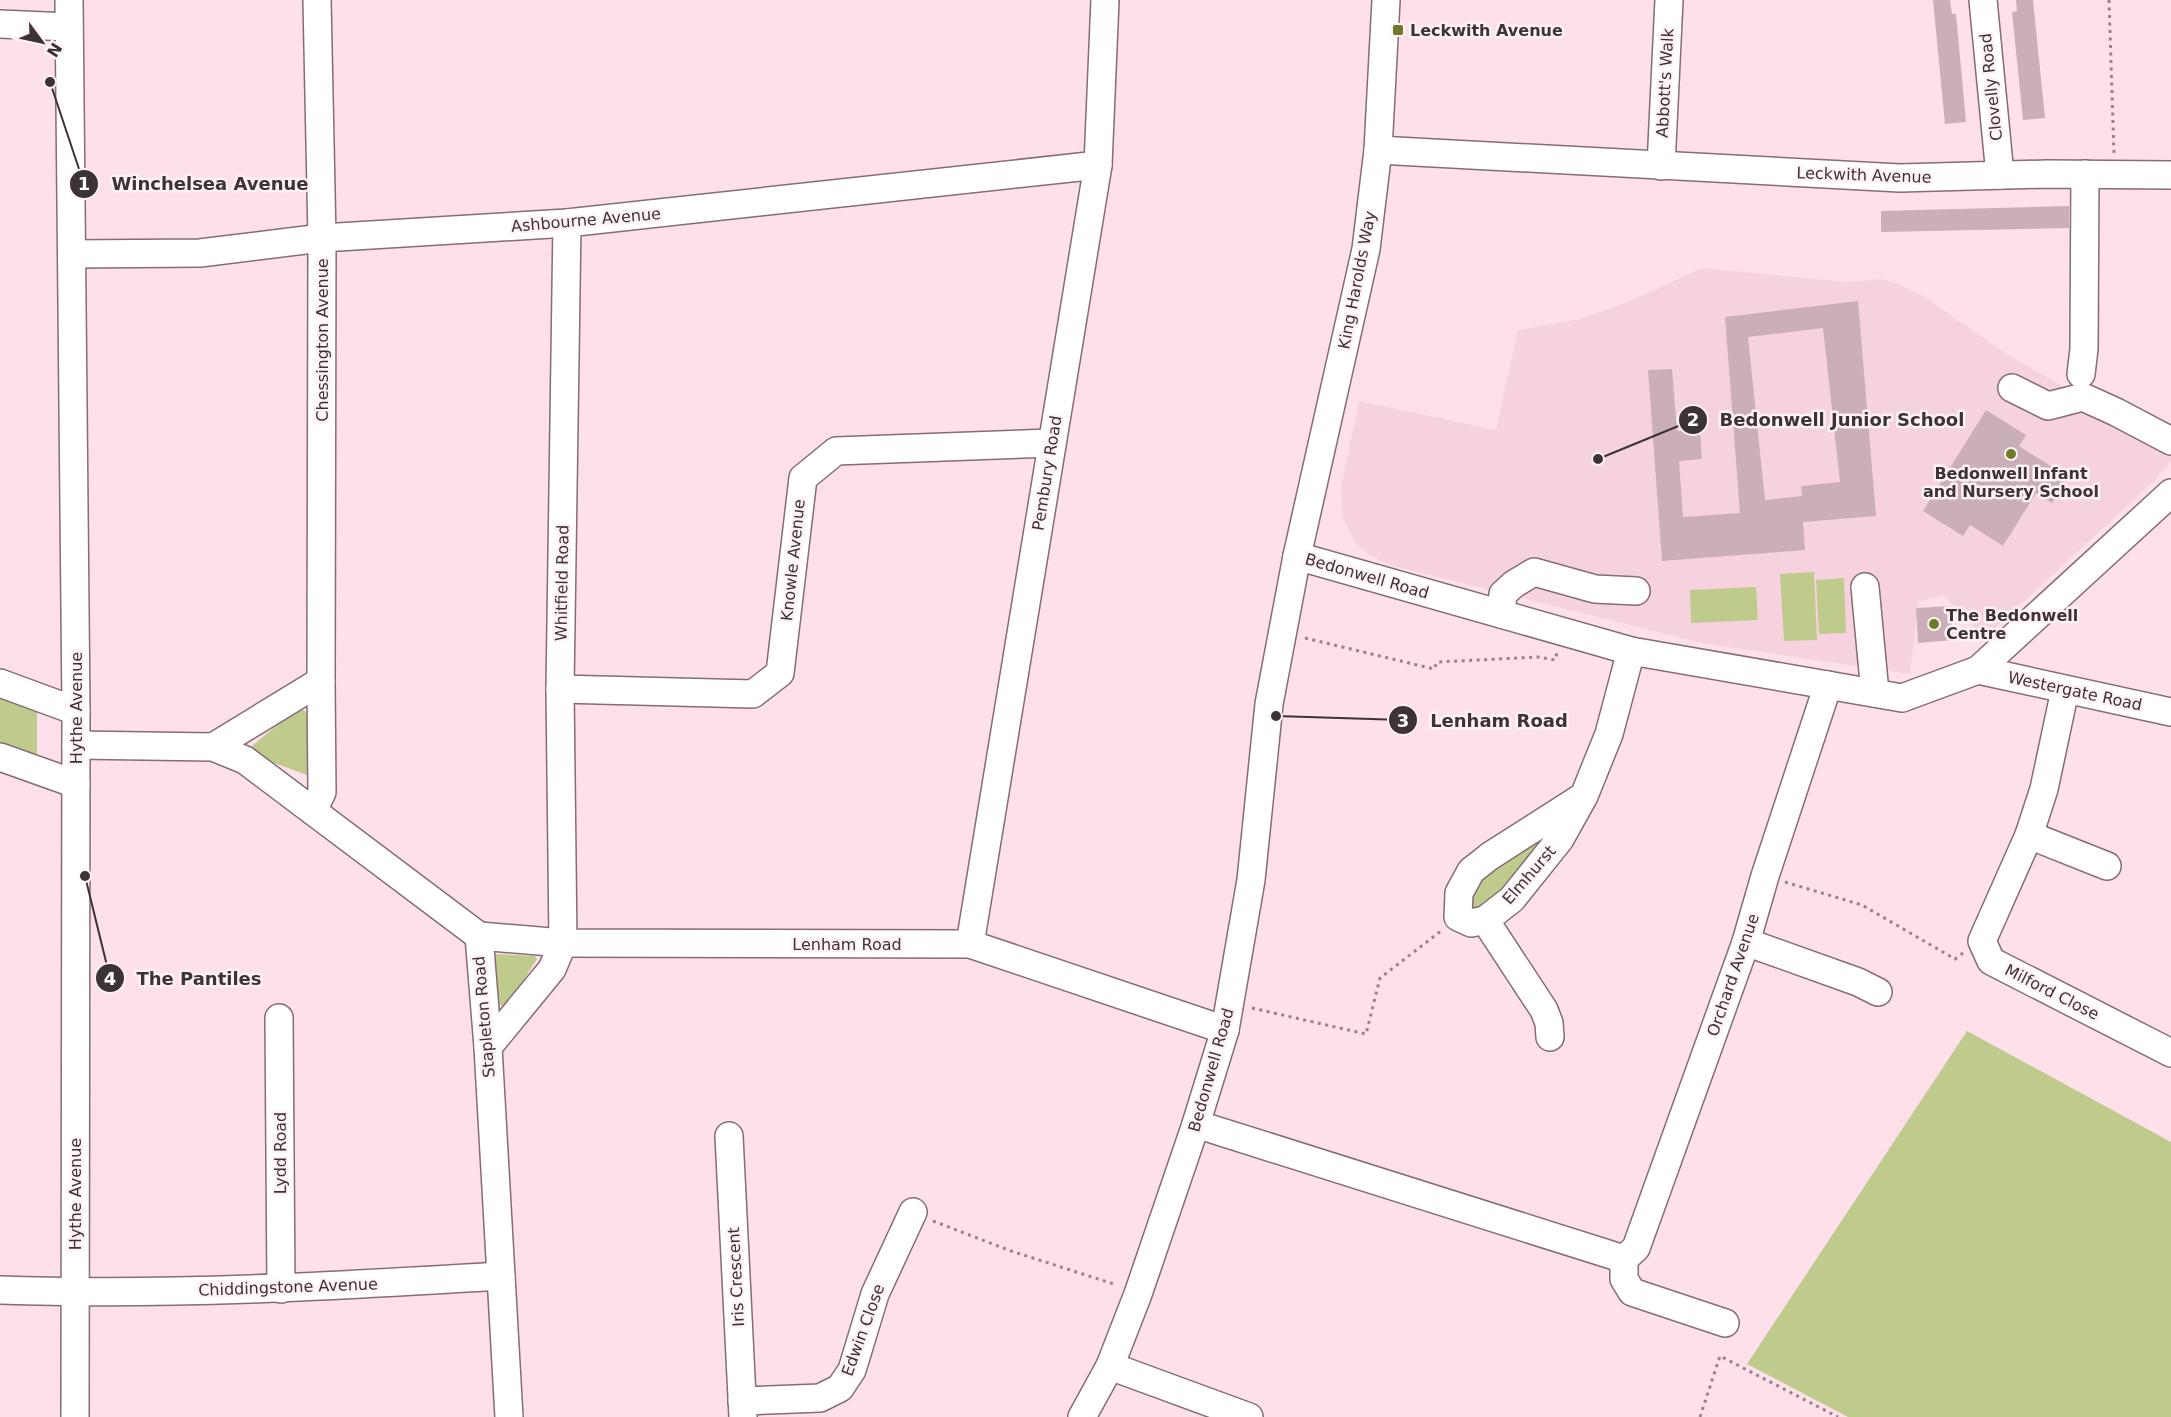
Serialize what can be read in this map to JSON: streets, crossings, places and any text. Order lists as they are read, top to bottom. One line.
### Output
{"streets":{"street":["Abbott's Walk","Clovelly Road","Leckwith Avenue","Ashbourne Avenue","King Harolds Way","Chessington Avenue","Pembury Road","Knowle Avenue","Bedonwell Road","Whitfield Road","Westergate Road","Hythe Avenue","Elmhurst","Lenham Road","Orchard Avenue","Milford Close","Stapleton Road","Lydd Road","Iris Crescent","Chiddingstone Avenue","Edwin Close"]},"crossings":[["Abbott's Walk","Leckwith Avenue"],["Clovelly Road","Leckwith Avenue"],["Leckwith Avenue","King Harolds Way"],["Ashbourne Avenue","Chessington Avenue"],["Ashbourne Avenue","Pembury Road"],["Ashbourne Avenue","Whitfield Road"],["Ashbourne Avenue","Hythe Avenue"],["King Harolds Way","Bedonwell Road"],["Chessington Avenue","Stapleton Road"],["Pembury Road","Knowle Avenue"],["Pembury Road","Lenham Road"],["Knowle Avenue","Whitfield Road"],["Bedonwell Road","Westergate Road"],["Bedonwell Road","Elmhurst"],["Bedonwell Road","Lenham Road"],["Bedonwell Road","Orchard Avenue"],["Whitfield Road","Lenham Road"],["Hythe Avenue","Stapleton Road"],["Hythe Avenue","Chiddingstone Avenue"],["Lenham Road","Stapleton Road"],["Stapleton Road","Chiddingstone Avenue"],["Lydd Road","Chiddingstone Avenue"],["Iris Crescent","Edwin Close"]],"places":{"transit":["Leckwith Avenue"],"other":["Winchelsea Avenue","Bedonwell Infant and Nursery School","Bedonwell Junior School","The Bedonwell Centre","Lenham Road","The Pantiles"]},"north":"bottom right"}
